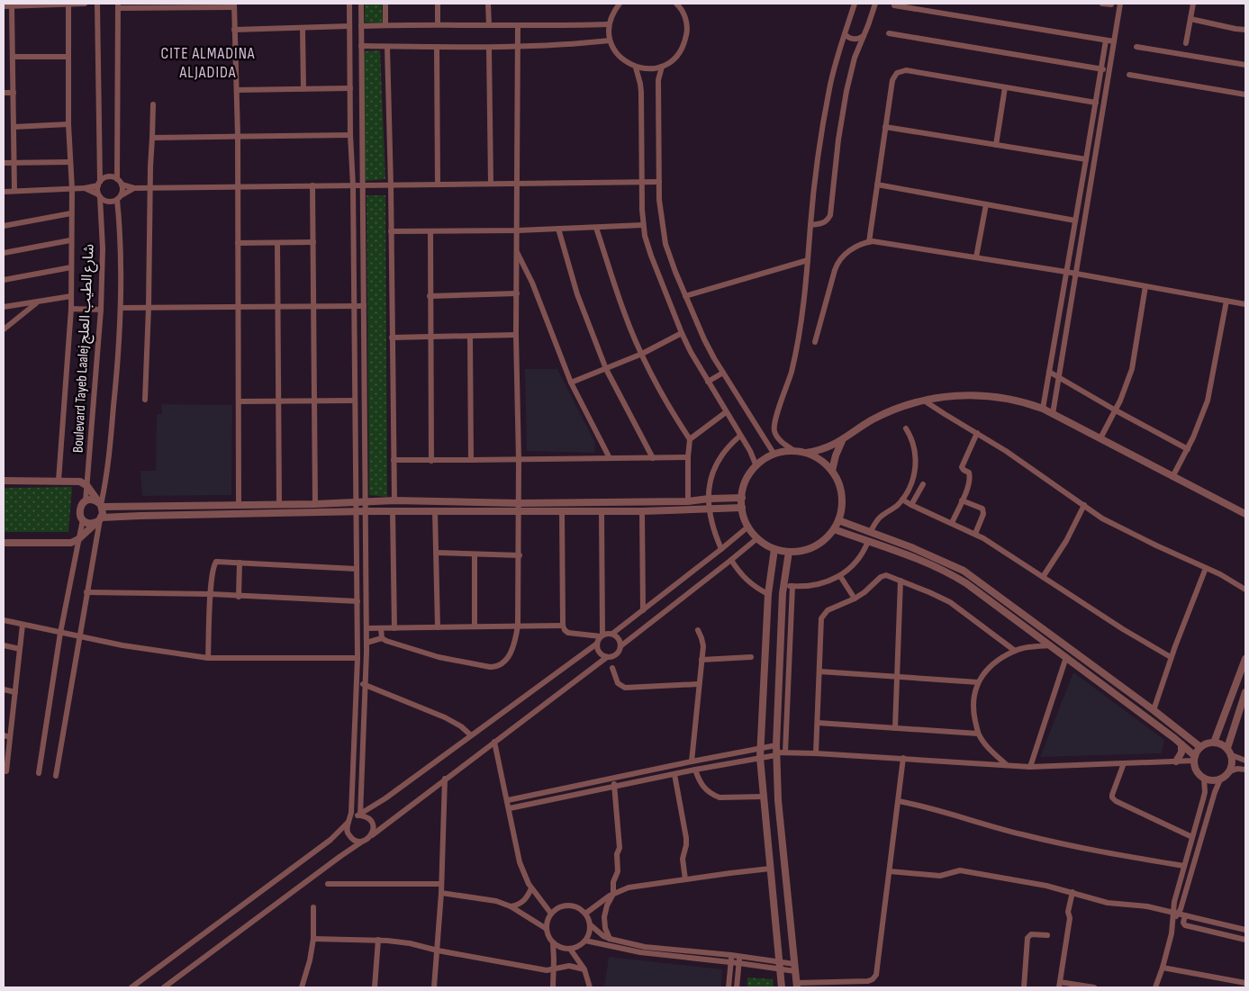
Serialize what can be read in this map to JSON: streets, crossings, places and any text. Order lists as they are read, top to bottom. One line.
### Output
{"streets":{"street":["Boulevard Tayeb Laalej شارع الطيب العلج"]},"districts":["CITE ALMADINA ALJADIDA"]}
